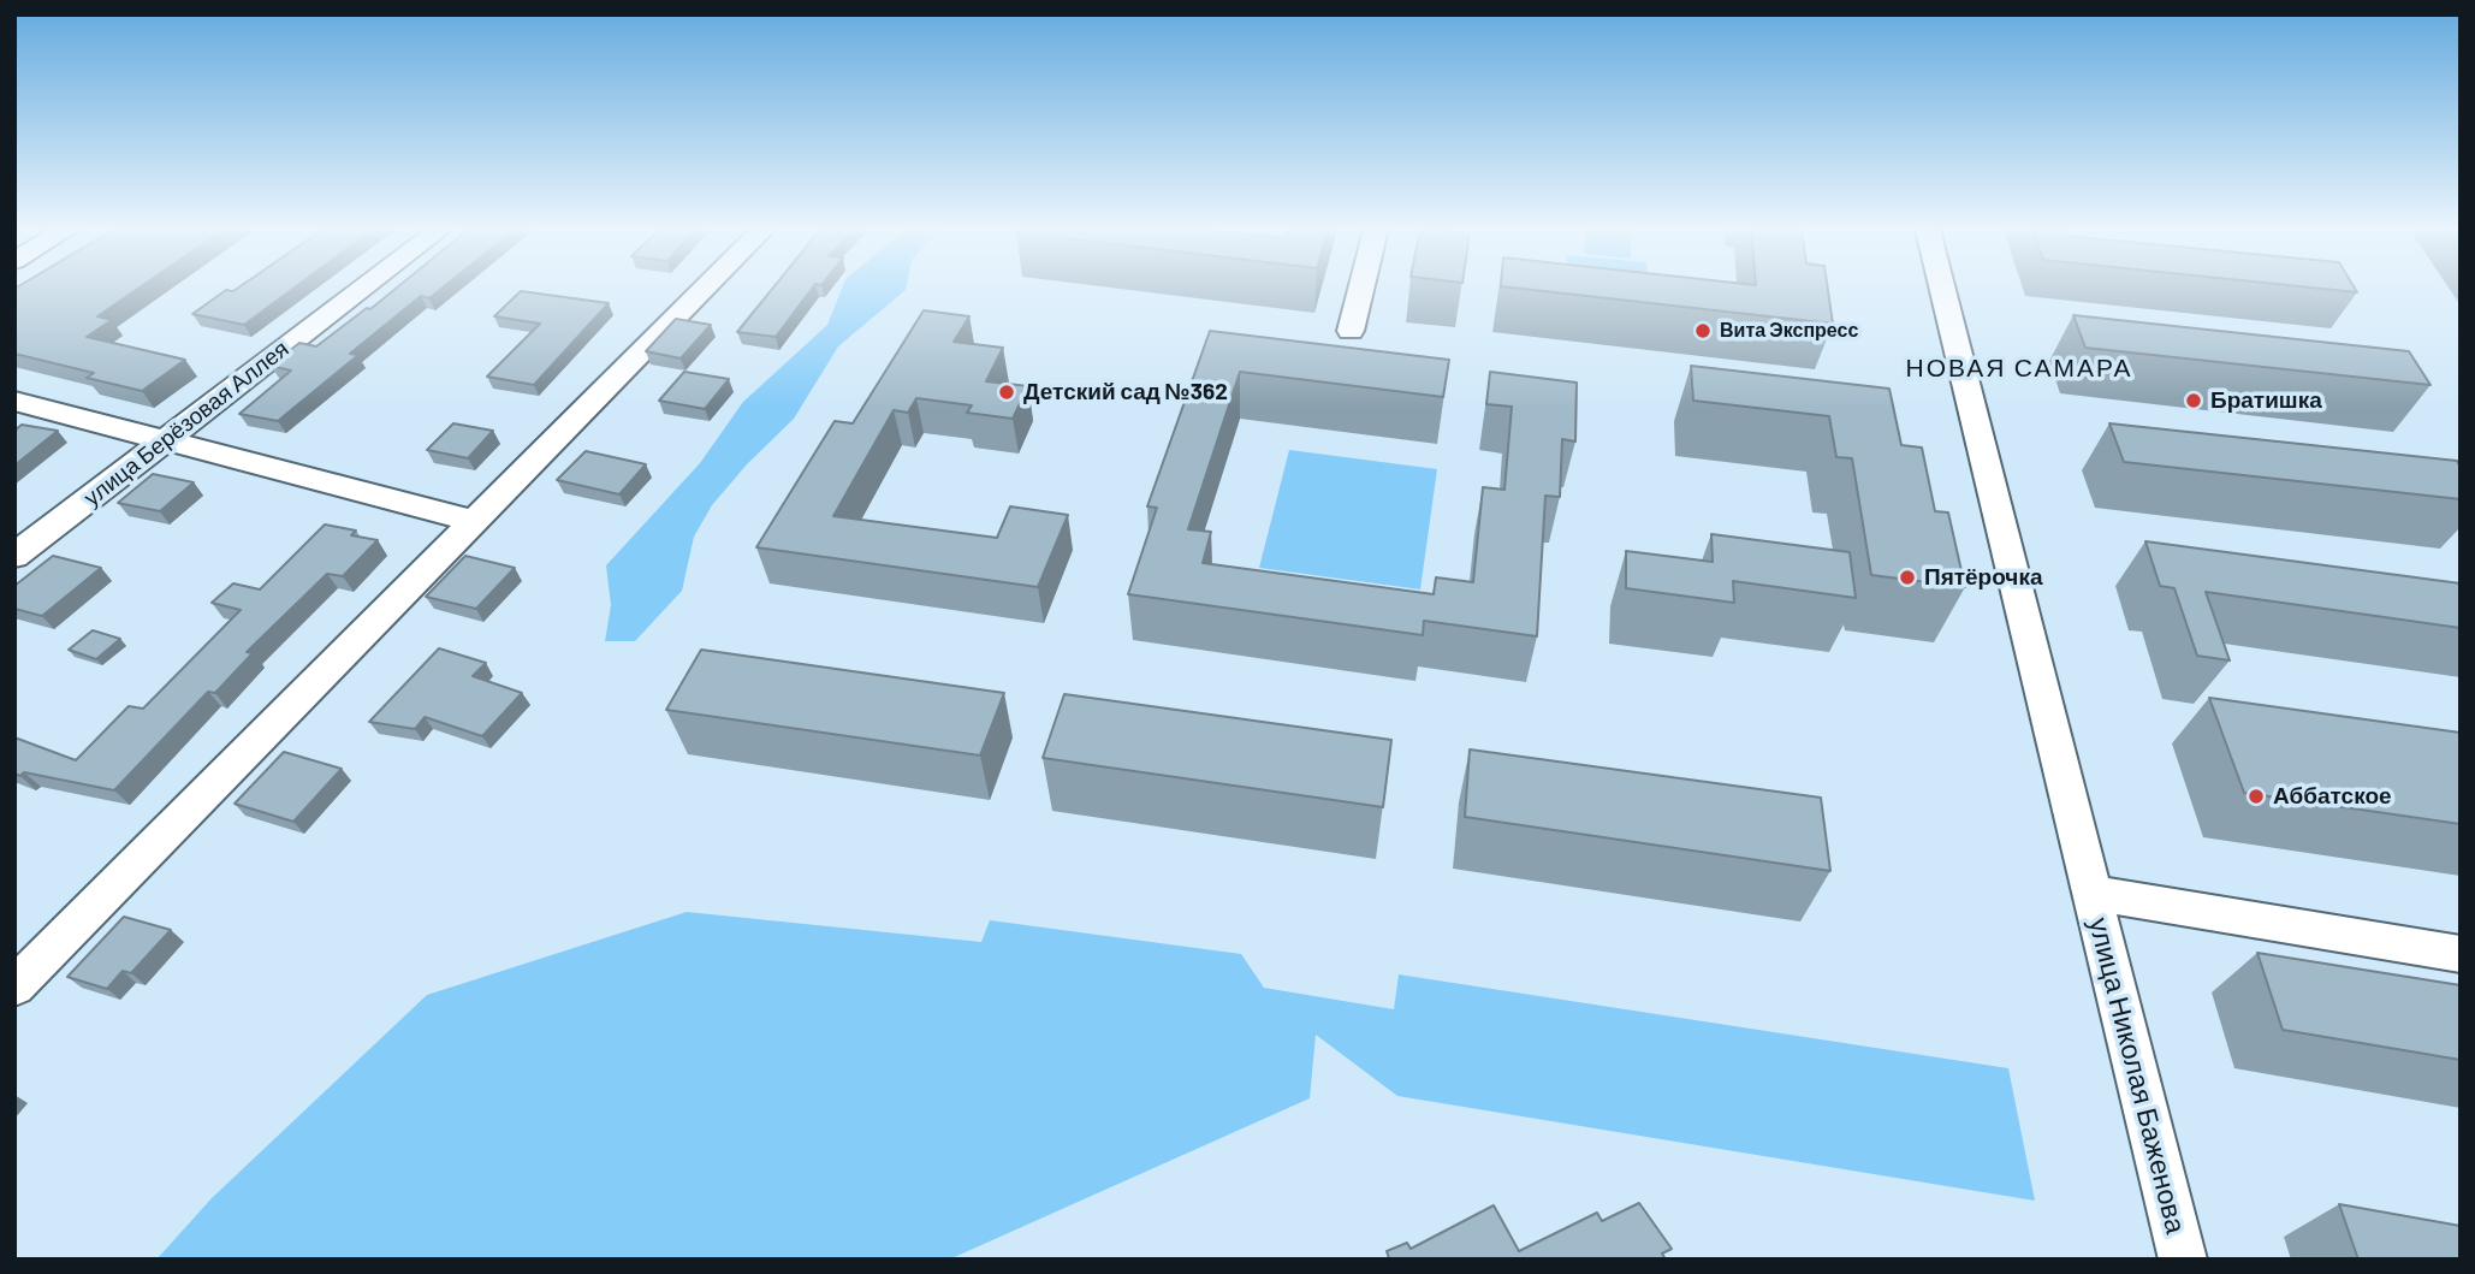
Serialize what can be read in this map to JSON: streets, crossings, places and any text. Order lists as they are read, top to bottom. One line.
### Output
{"streets":{"street":["улица Берёзовая Аллея","улица Николая Баженова"]},"districts":["НОВАЯ САМАРА"],"places":["Вита Экспресс","Детский сад №362","Братишка","Пятёрочка","Аббатское"]}
